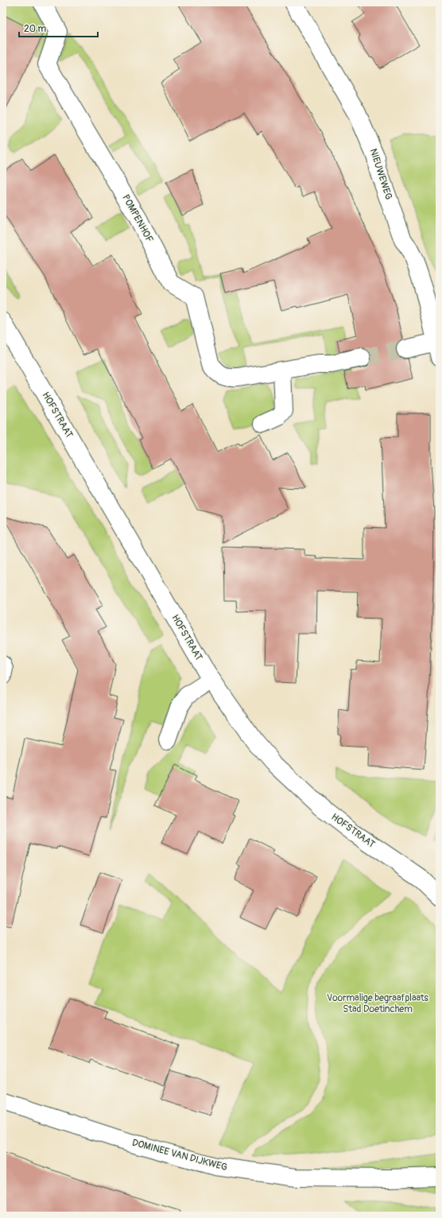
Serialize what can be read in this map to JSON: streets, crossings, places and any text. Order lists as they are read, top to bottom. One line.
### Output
{"streets":{"street":["NIEUWEWEG","POMPENHOF","HOFSTRAAT","DOMINEE VAN DIJKWEG"]},"parks":["Voormalige begraafplaats Stad Doetinchem"],"scale_bar":"20 m"}
